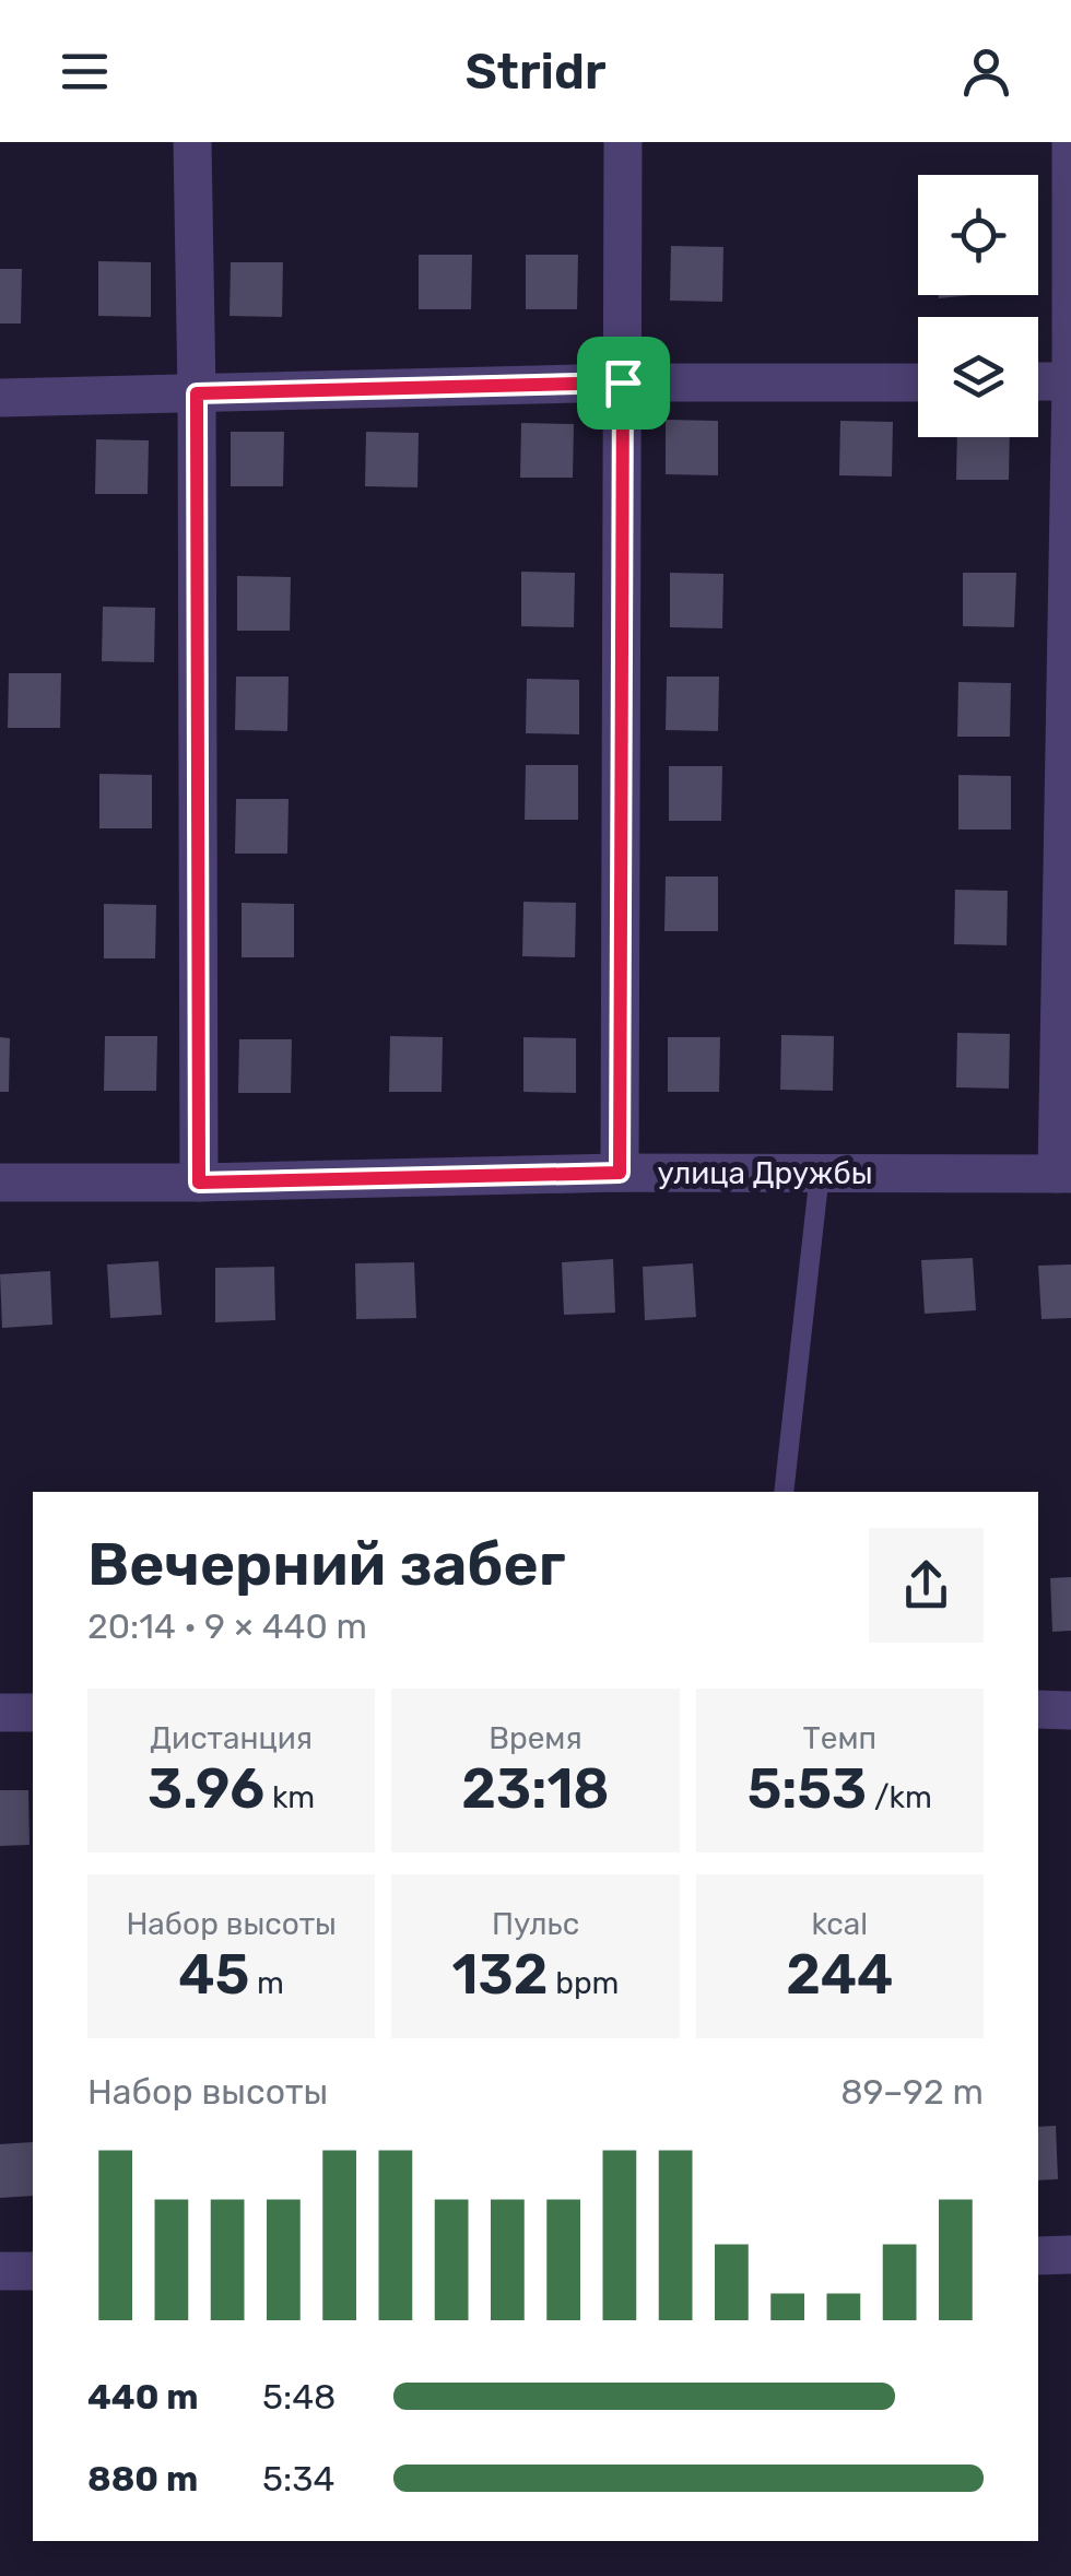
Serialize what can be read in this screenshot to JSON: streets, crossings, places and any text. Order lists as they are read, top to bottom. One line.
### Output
{"streets":{"street":["улица Дружбы"]},"page":{"header":"Stridr","heading":["Вечерний забег","20:14 · 9 × 440 m"],"stats":[["Дистанция","3.96 km"],["Время","23:18"],["Темп","5:53 /km"],["Набор высоты","45 m"],["Пульс","132 bpm"],["kcal","244"]],"chart":["Набор высоты","89–92 m"],"list":[{"name":"440 m","note":"5:48"},{"name":"880 m","note":"5:34"}]}}
